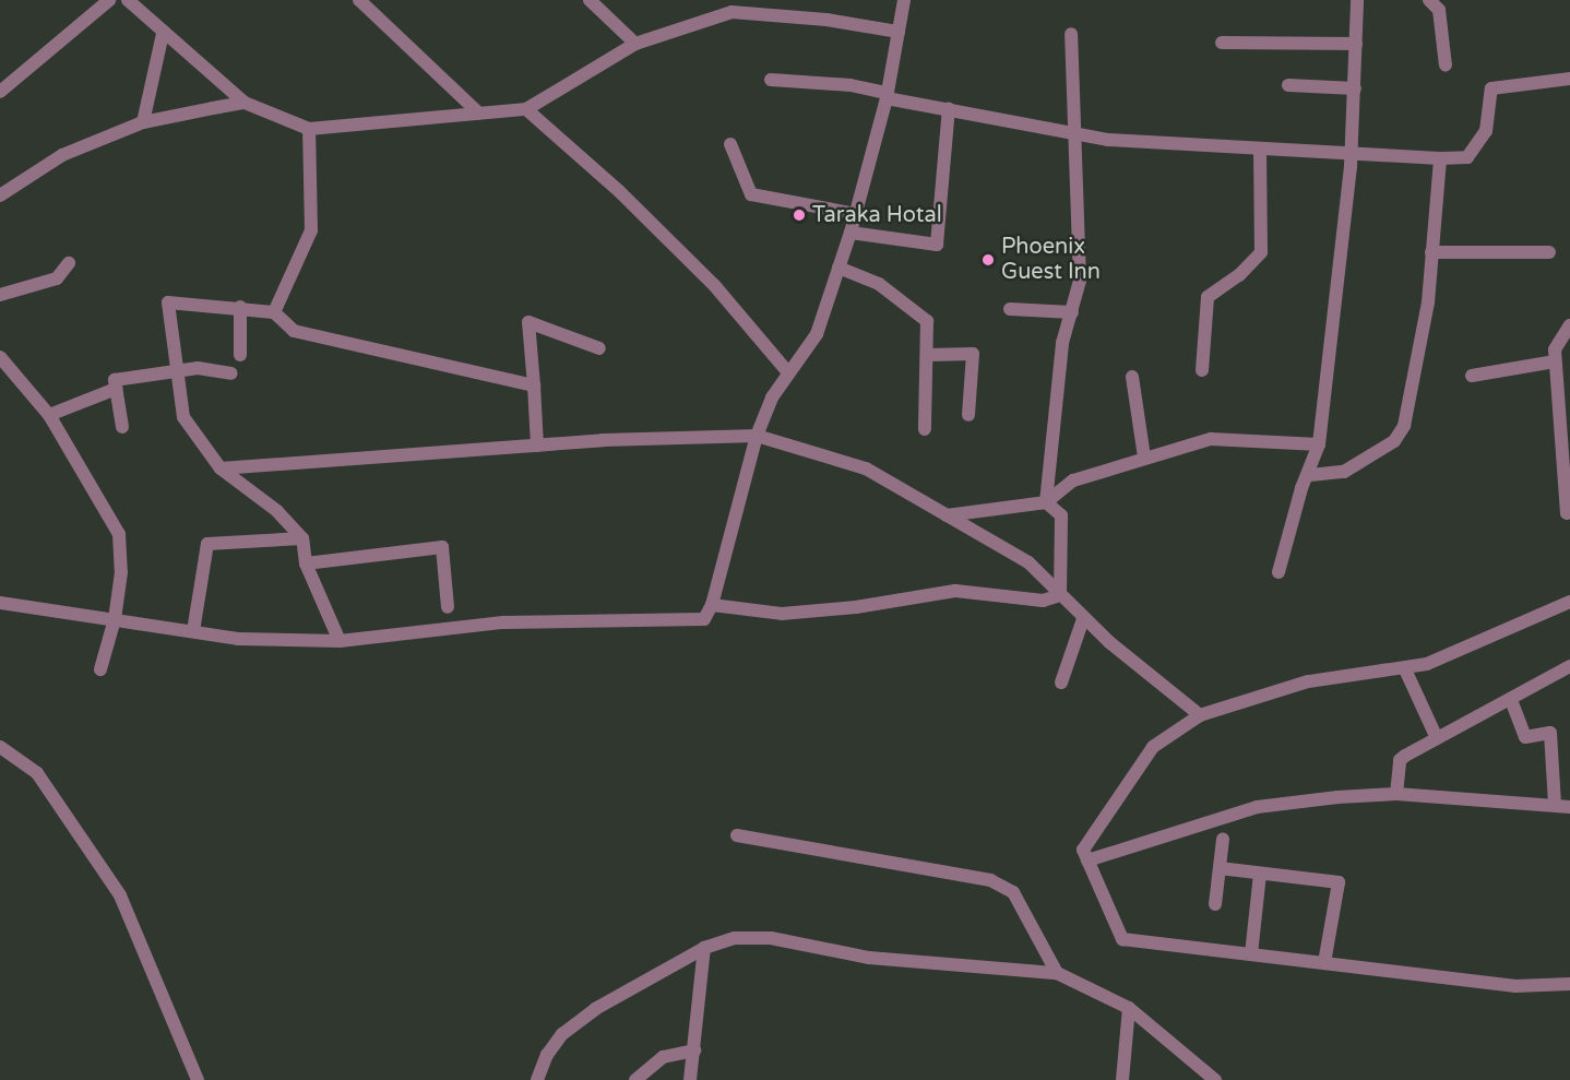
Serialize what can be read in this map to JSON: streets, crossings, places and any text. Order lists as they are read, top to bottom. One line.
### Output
{"places":["Taraka Hotal","Phoenix Guest Inn"]}
